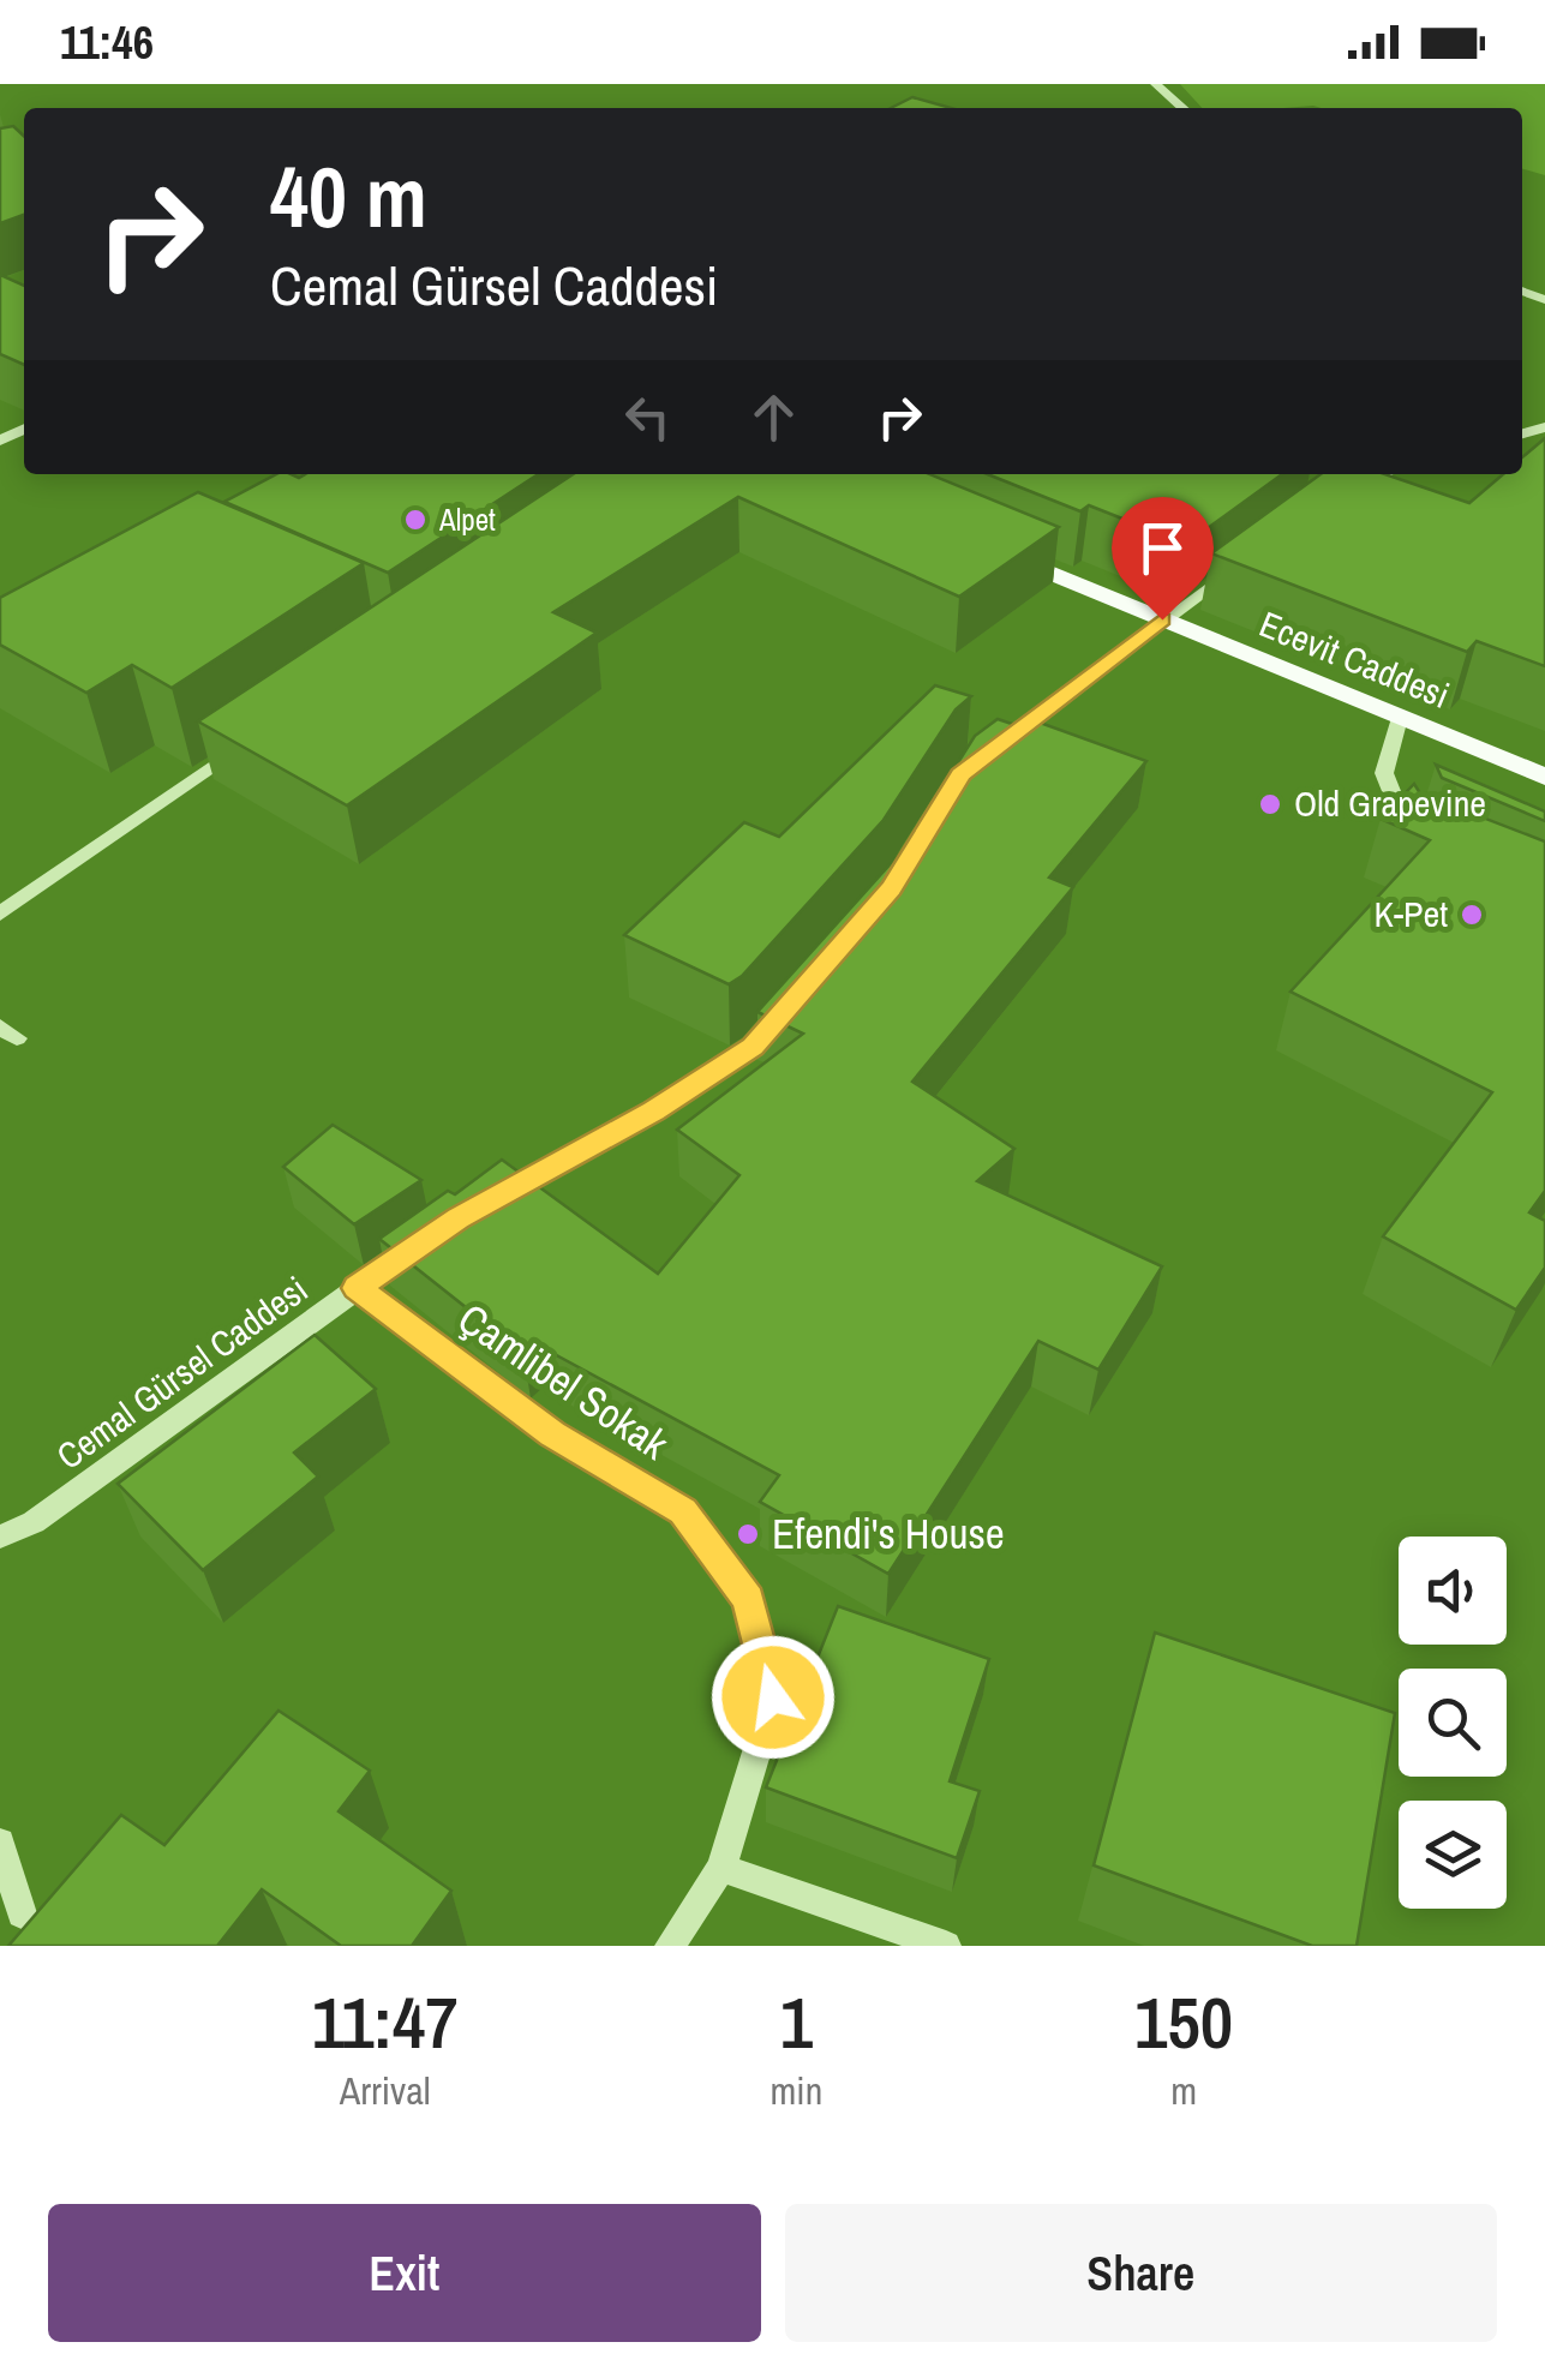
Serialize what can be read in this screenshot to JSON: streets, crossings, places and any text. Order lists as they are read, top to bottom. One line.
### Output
{"streets":{"main road":["Ecevit Caddesi"],"street":["Cemal Gürsel Caddesi","Çamlibel Sokak"]},"crossings":[["Cemal Gürsel Caddesi","Çamlibel Sokak"]],"places":["Alpet","Old Grapevine","K-Pet","Efendi's House"],"page":{"status":"11:46","turn":["40 m","Cemal Gürsel Caddesi"],"eta":["11:47","Arrival","1","min","150","m"],"buttons":["Exit","Share"]}}
